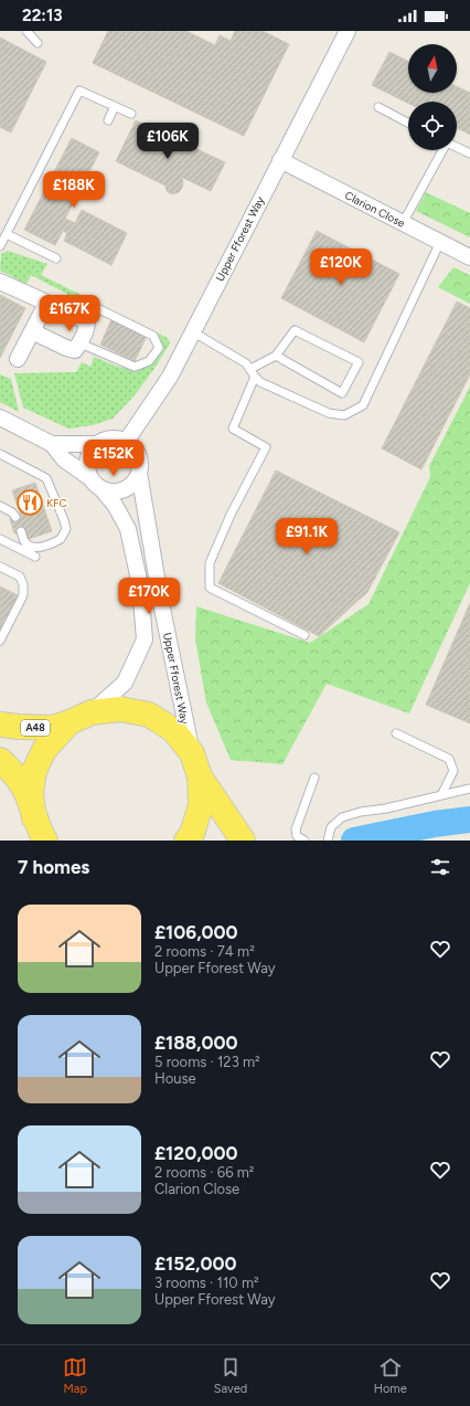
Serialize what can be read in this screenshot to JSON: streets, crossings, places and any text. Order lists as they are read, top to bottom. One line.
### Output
{"streets":{"main road":["A48"],"street":["Clarion Close","Upper Fforest Way"]},"crossings":[["Clarion Close","Upper Fforest Way"]],"places":{"restaurant":["KFC"]},"north":"top","page":{"status":"22:13","price":["£106K","£188K","£120K","£167K","£152K","£91.1K","£170K"],"heading":"7 homes","list":[{"name":"£106,000","note":"2 rooms · 74 m² · Upper Fforest Way"},{"name":"£188,000","note":"5 rooms · 123 m² · House"},{"name":"£120,000","note":"2 rooms · 66 m² · Clarion Close"},{"name":"£152,000","note":"3 rooms · 110 m² · Upper Fforest Way"}],"tabs":["Map","Saved","Home"]}}
